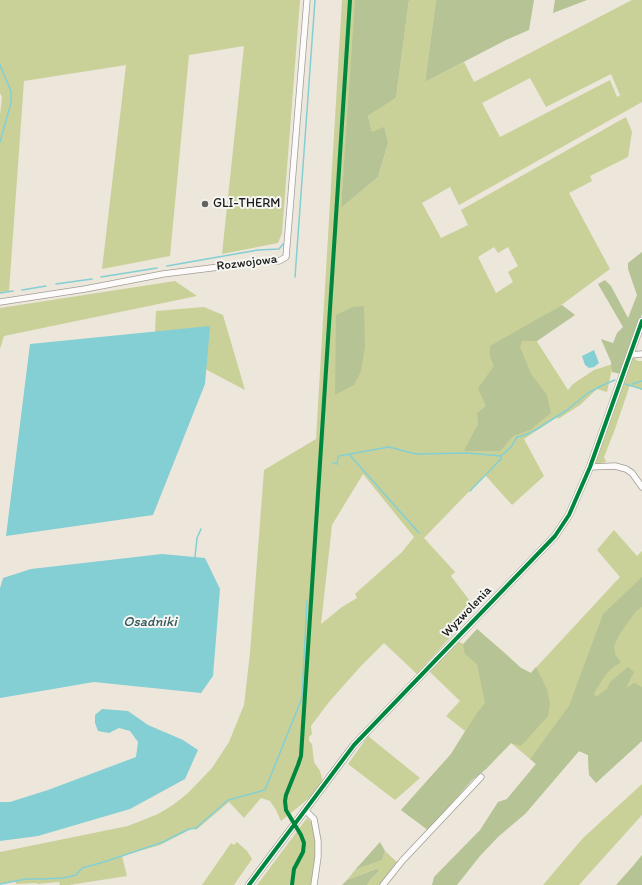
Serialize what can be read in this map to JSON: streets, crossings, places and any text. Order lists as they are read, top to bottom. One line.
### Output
{"streets":{"street":["Rozwojowa","Wyzwolenia"]},"water":["Osadniki"],"places":["GLI-THERM"]}
